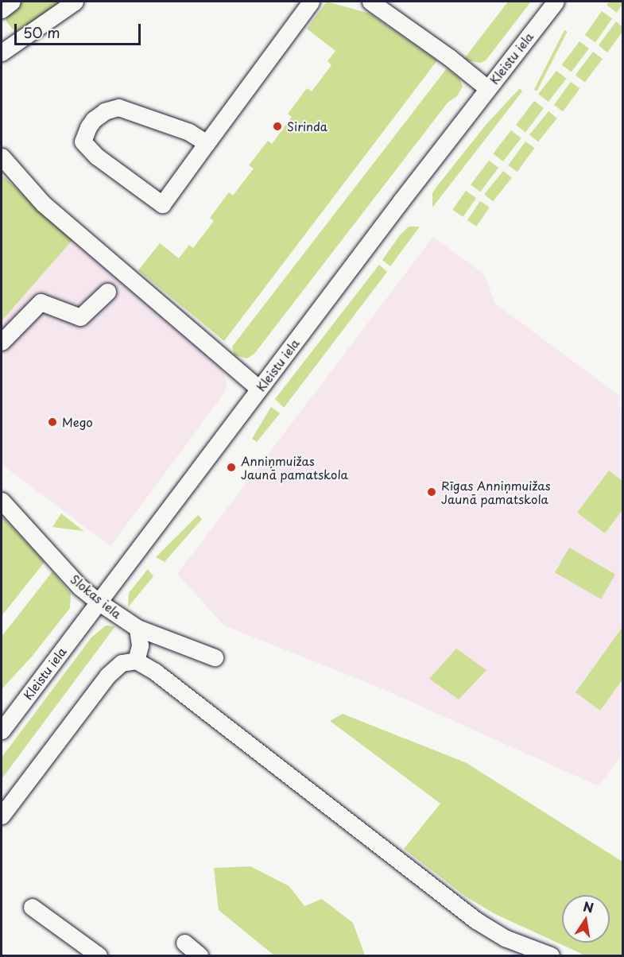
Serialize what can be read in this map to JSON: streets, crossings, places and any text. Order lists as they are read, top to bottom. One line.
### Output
{"streets":{"street":["Kleistu iela","Slokas iela"]},"crossings":[["Kleistu iela","Slokas iela"]],"places":["Sirinda","Mego","Anniņmuižas Jaunā pamatskola","Rīgas Anniņmuižas Jaunā pamatskola"],"scale_bar":"50 m","north":"top"}
